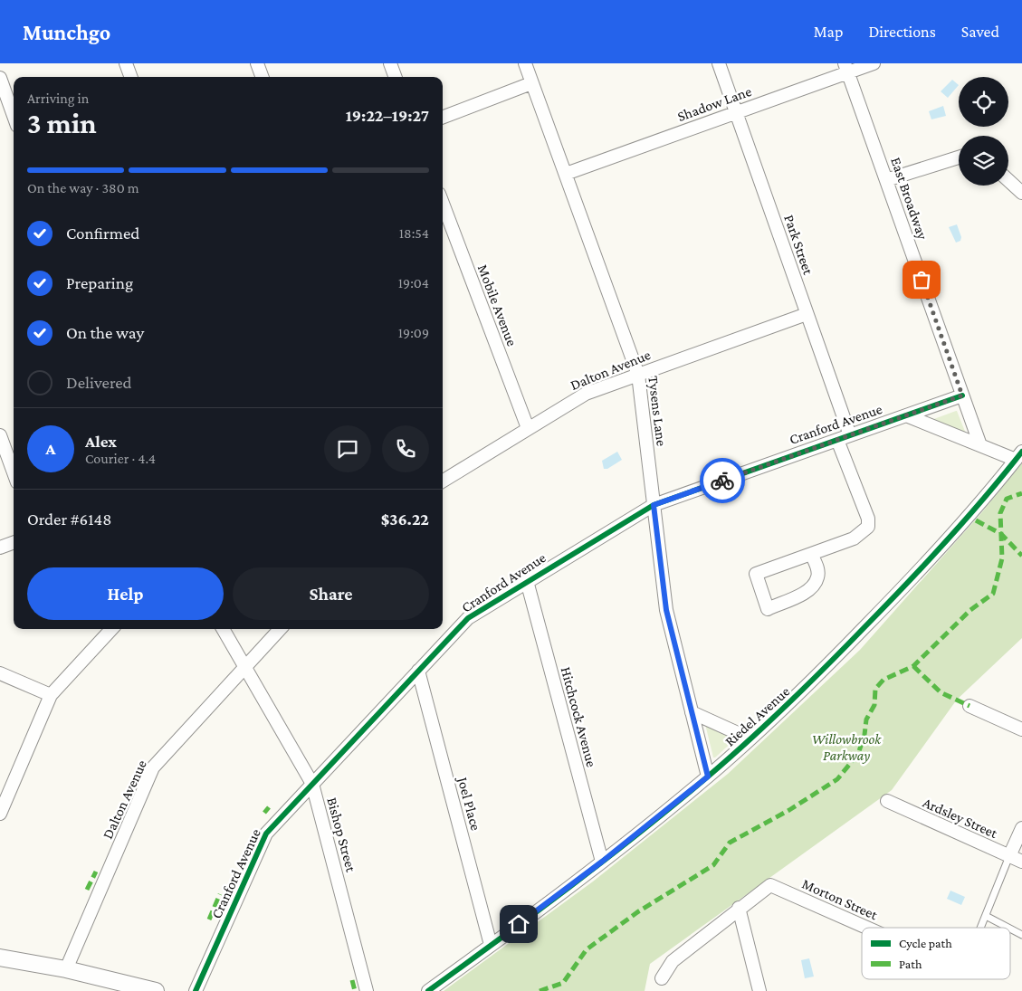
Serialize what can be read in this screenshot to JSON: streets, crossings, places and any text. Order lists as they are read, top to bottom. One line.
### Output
{"streets":{"street":["Shadow Lane","East Broadway","Park Street","Mobile Avenue","Dalton Avenue","Tysens Lane","Cranford Avenue","Riedel Avenue","Hitchcock Avenue","Joel Place","Ardsley Street","Bishop Street","Morton Street"]},"crossings":[["Shadow Lane","East Broadway"],["Shadow Lane","Park Street"],["Shadow Lane","Tysens Lane"],["Park Street","Dalton Avenue"],["Park Street","Cranford Avenue"],["Mobile Avenue","Dalton Avenue"],["Dalton Avenue","Tysens Lane"],["Dalton Avenue","Bishop Street"],["Tysens Lane","Cranford Avenue"],["Tysens Lane","Riedel Avenue"],["Cranford Avenue","Hitchcock Avenue"],["Cranford Avenue","Joel Place"],["Cranford Avenue","Bishop Street"],["Riedel Avenue","Hitchcock Avenue"],["Riedel Avenue","Joel Place"]],"parks":["Willowbrook Parkway"],"legend":["Cycle path","Path"],"page":{"header":"Munchgo","nav":["Map","Directions","Saved"],"heading":["3 min","Arriving in","19:22–19:27"],"panel":["Alex","Courier · 4.4","Order #6148","$36.22"],"bar":"On the way · 380 m","list":[["Confirmed","18:54"],["Preparing","19:04"],["On the way","19:09"],"Delivered"],"round":"A","buttons":["Help","Share"]}}
